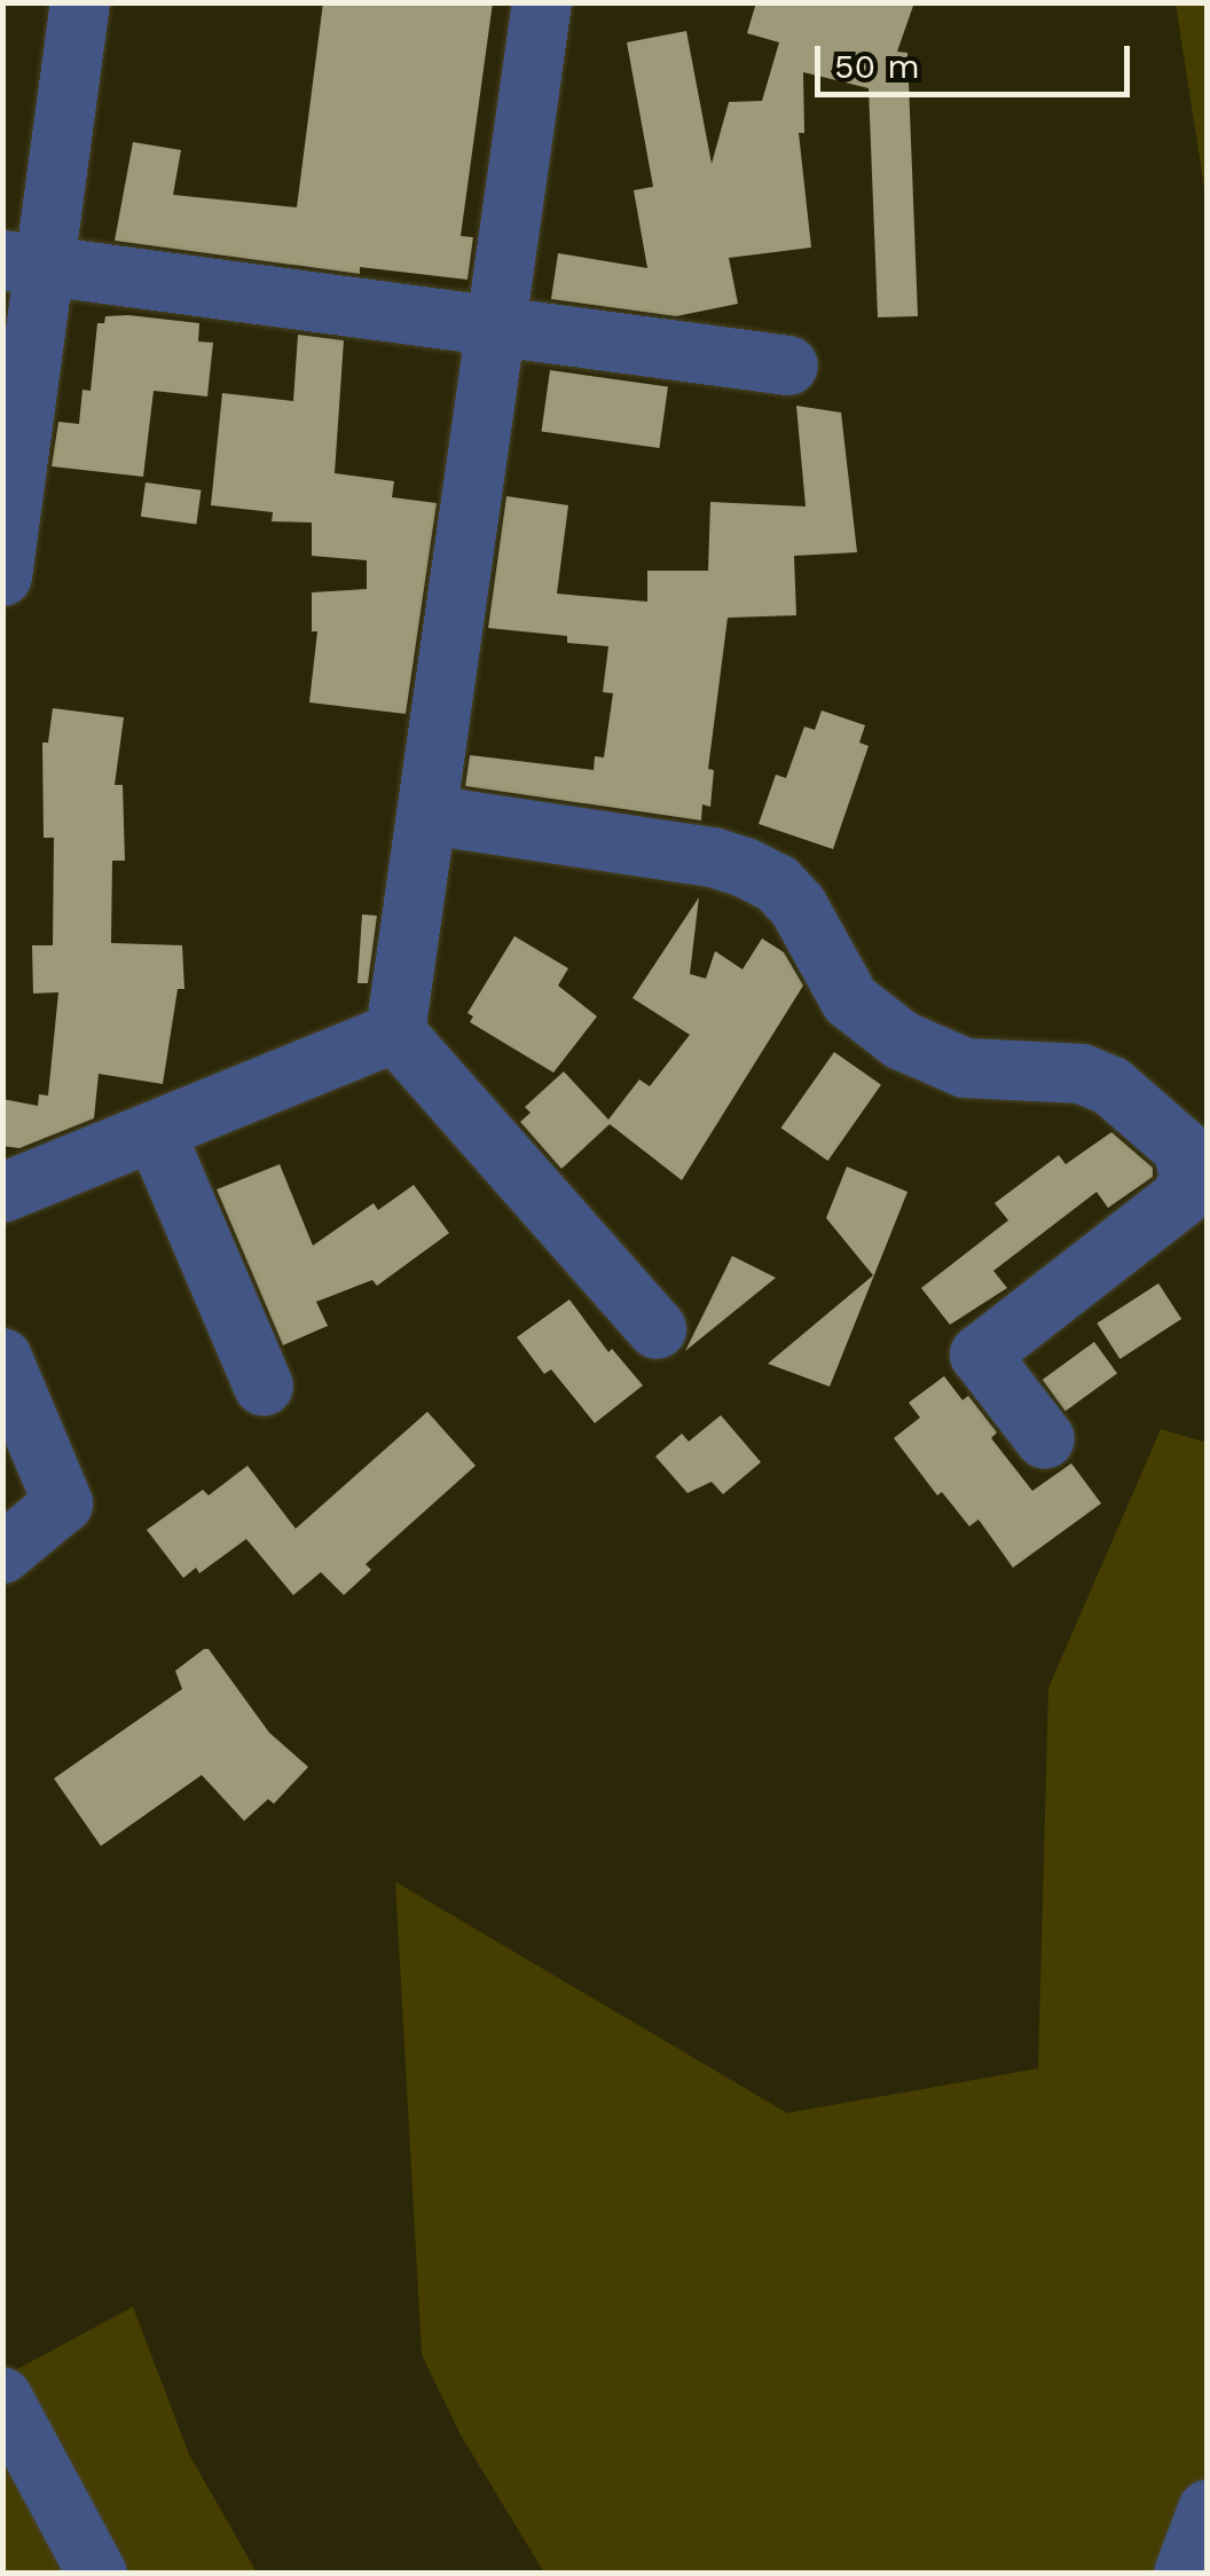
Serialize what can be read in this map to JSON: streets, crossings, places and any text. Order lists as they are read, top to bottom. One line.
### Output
{"scale_bar":"50 m"}
